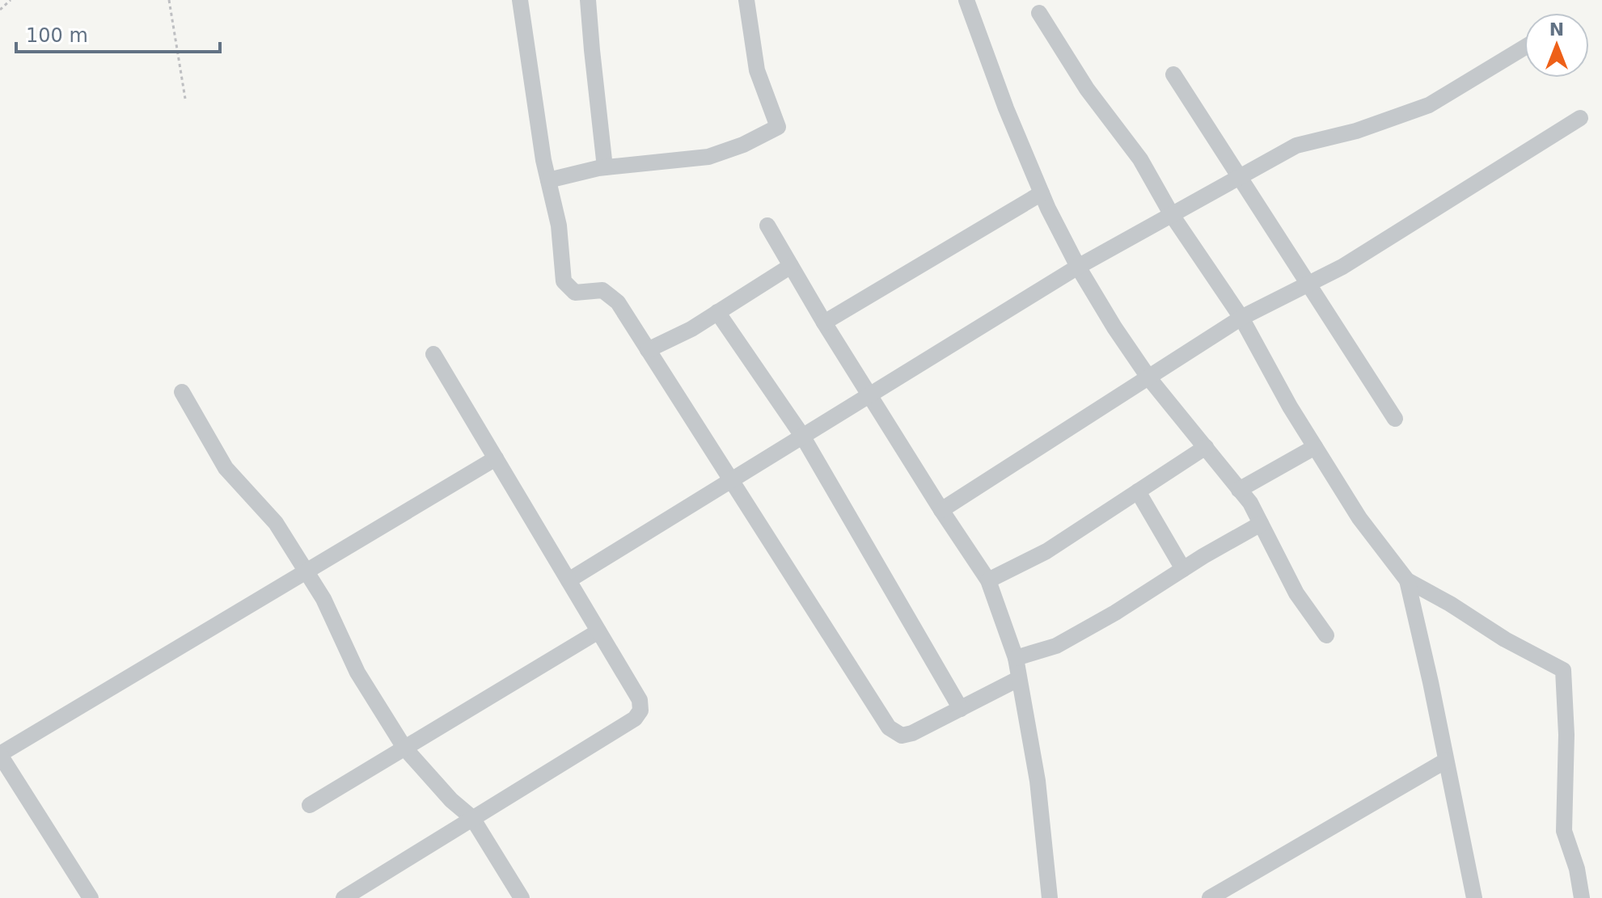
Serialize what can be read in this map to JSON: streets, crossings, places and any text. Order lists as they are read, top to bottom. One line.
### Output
{"scale_bar":"100 m","north":"top"}
